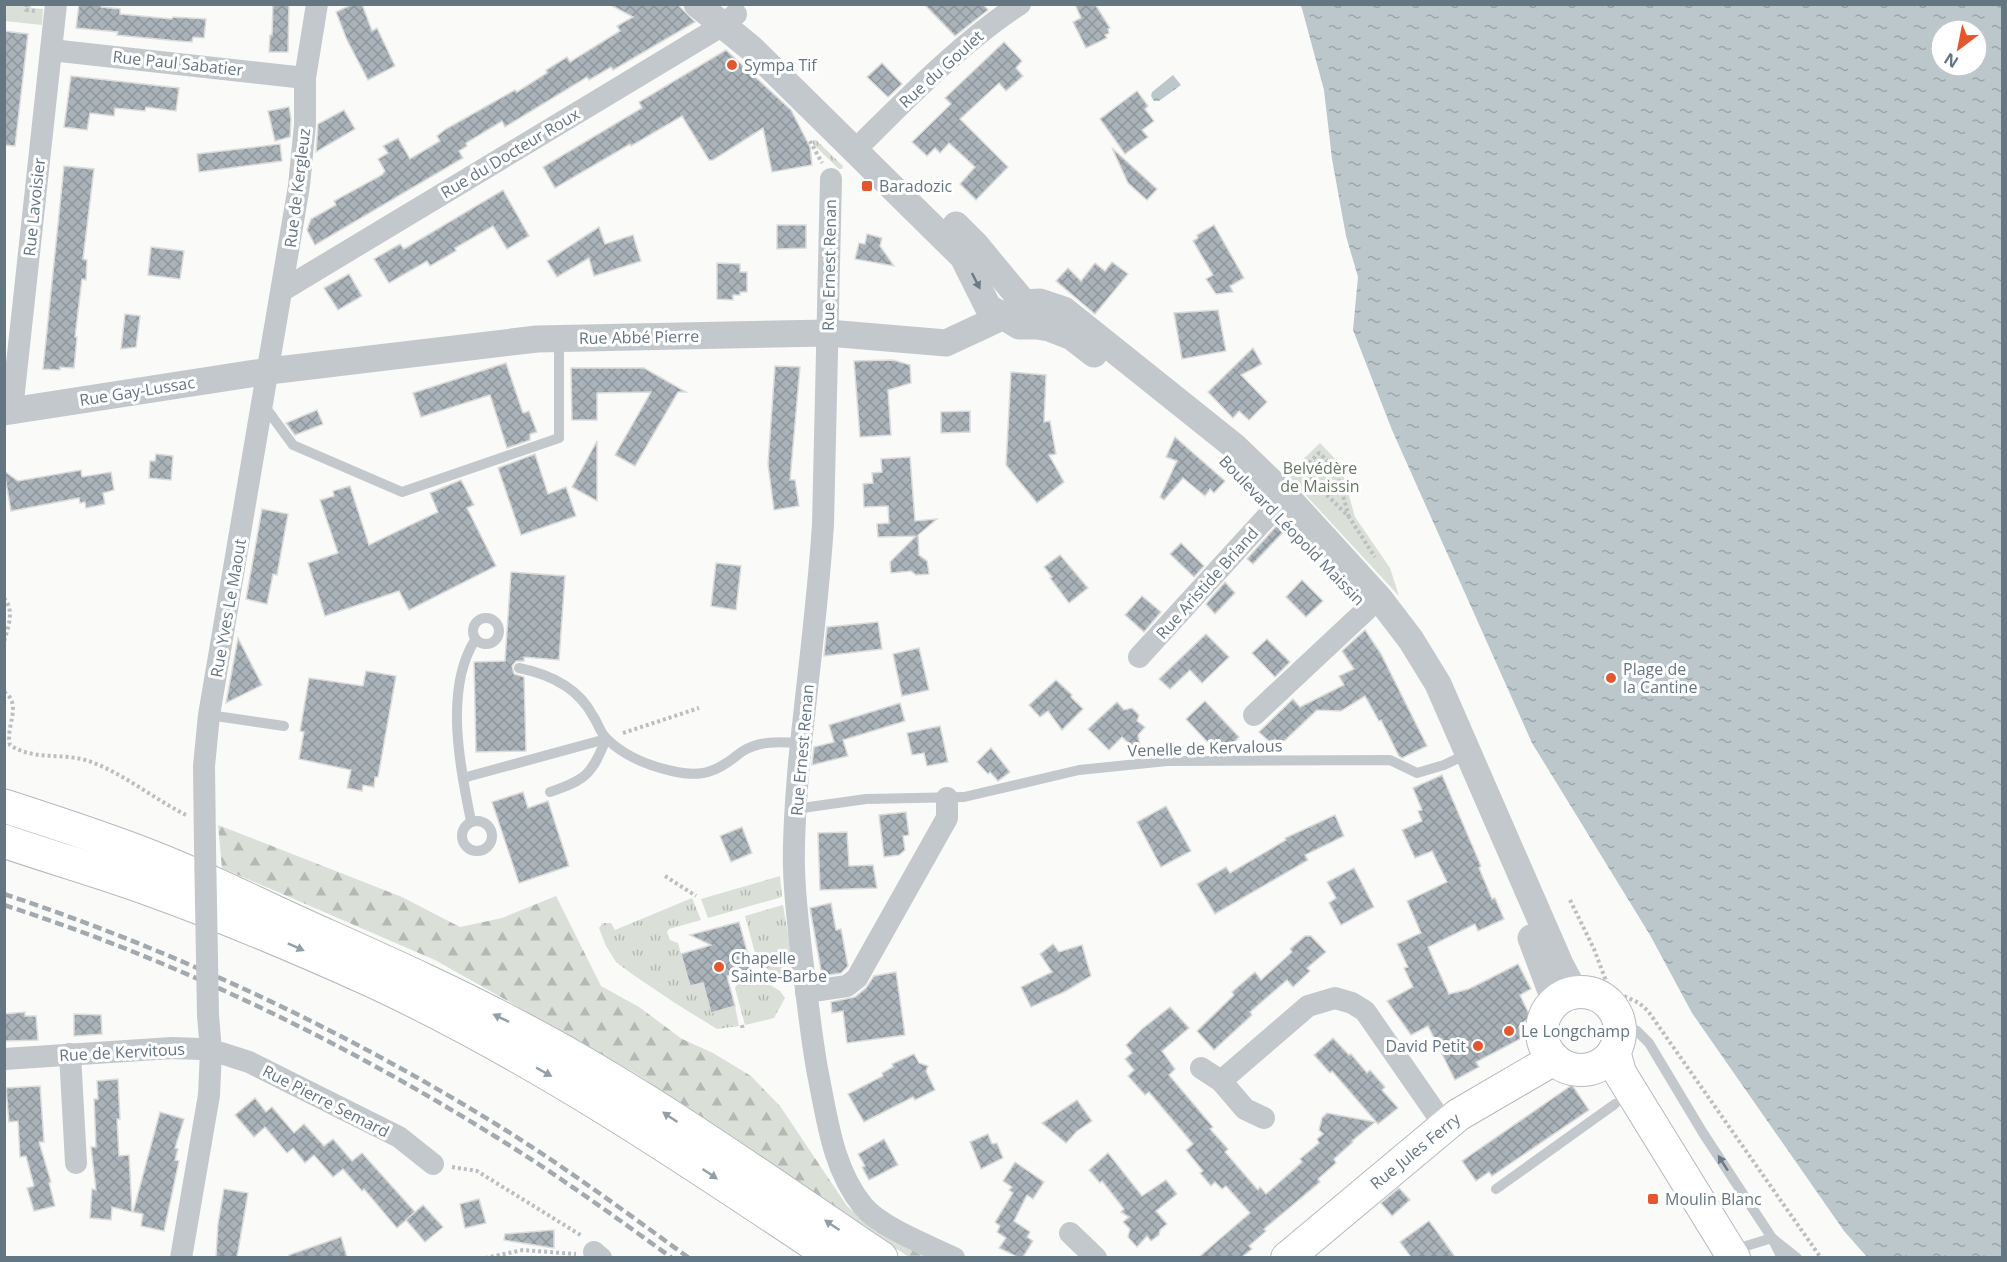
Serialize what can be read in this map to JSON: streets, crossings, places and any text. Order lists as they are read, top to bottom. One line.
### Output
{"streets":{"main road":["Rue Jules Ferry"],"street":["Rue Paul Sabatier","Rue du Goulet","Rue du Docteur Roux","Rue de Kergleuz","Rue Lavoisier","Rue Ernest Renan","Rue Abbé Pierre","Rue Gay-Lussac","Boulevard Léopold Maissin","Rue Aristide Briand","Rue Yves Le Maout","Rue de Kervitous","Rue Pierre Semard"],"lane":["Venelle de Kervalous"]},"crossings":[["Rue Paul Sabatier","Rue de Kergleuz"],["Rue Paul Sabatier","Rue Lavoisier"],["Rue du Goulet","Boulevard Léopold Maissin"],["Rue du Docteur Roux","Rue de Kergleuz"],["Rue du Docteur Roux","Boulevard Léopold Maissin"],["Rue de Kergleuz","Rue Abbé Pierre"],["Rue de Kergleuz","Rue Gay-Lussac"],["Rue de Kergleuz","Rue Yves Le Maout"],["Rue Lavoisier","Rue Gay-Lussac"],["Rue Ernest Renan","Rue Abbé Pierre"],["Rue Ernest Renan","Venelle de Kervalous"],["Rue Abbé Pierre","Rue Gay-Lussac"],["Rue Abbé Pierre","Boulevard Léopold Maissin"],["Rue Abbé Pierre","Rue Yves Le Maout"],["Rue Gay-Lussac","Rue Yves Le Maout"],["Boulevard Léopold Maissin","Rue Aristide Briand"],["Boulevard Léopold Maissin","Venelle de Kervalous"],["Boulevard Léopold Maissin","Rue Jules Ferry"],["Rue Yves Le Maout","Rue de Kervitous"],["Rue Yves Le Maout","Rue Pierre Semard"],["Rue de Kervitous","Rue Pierre Semard"]],"parks":["Belvédère de Maissin"],"places":{"other":["Sympa Tif","Plage de la Cantine","Chapelle Sainte-Barbe","Le Longchamp","David Petit"],"transit":["Baradozic","Moulin Blanc"]},"north":"bottom left"}
